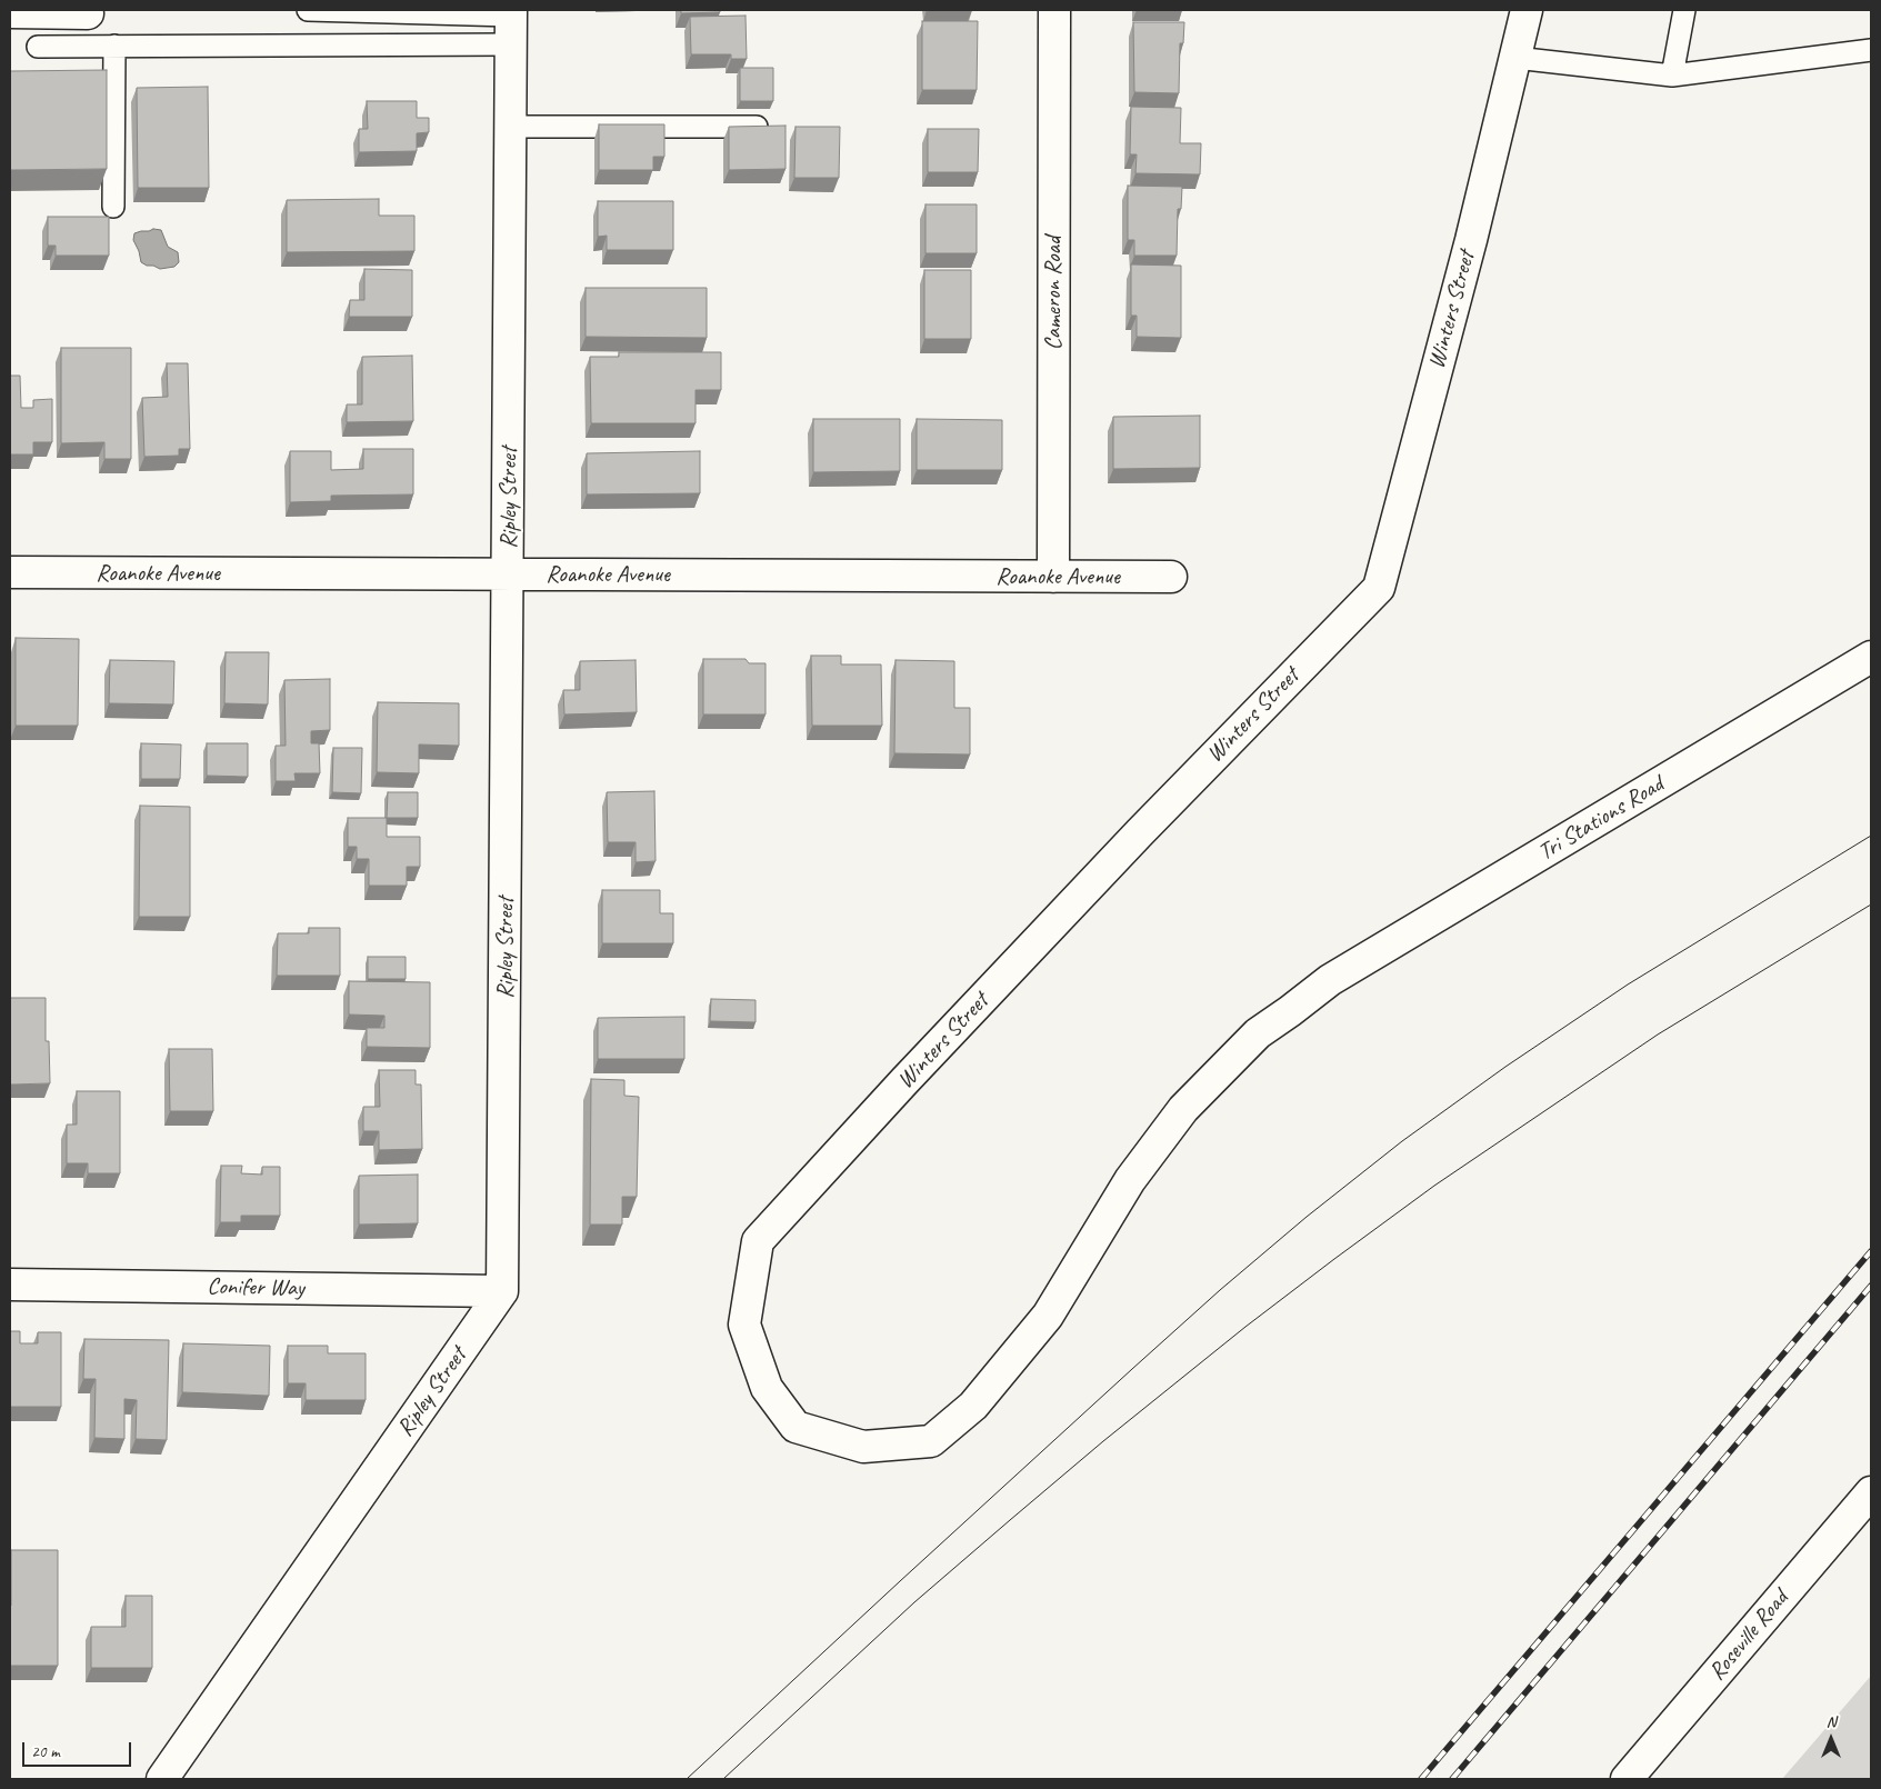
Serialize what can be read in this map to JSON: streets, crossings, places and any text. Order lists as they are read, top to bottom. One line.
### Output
{"streets":{"street":["Cameron Road","Winters Street","Ripley Street","Roanoke Avenue","Tri Stations Road","Conifer Way","Roseville Road"]},"crossings":[["Cameron Road","Roanoke Avenue"],["Winters Street","Tri Stations Road"],["Ripley Street","Roanoke Avenue"],["Ripley Street","Conifer Way"]],"scale_bar":"20 m","north":"top"}
